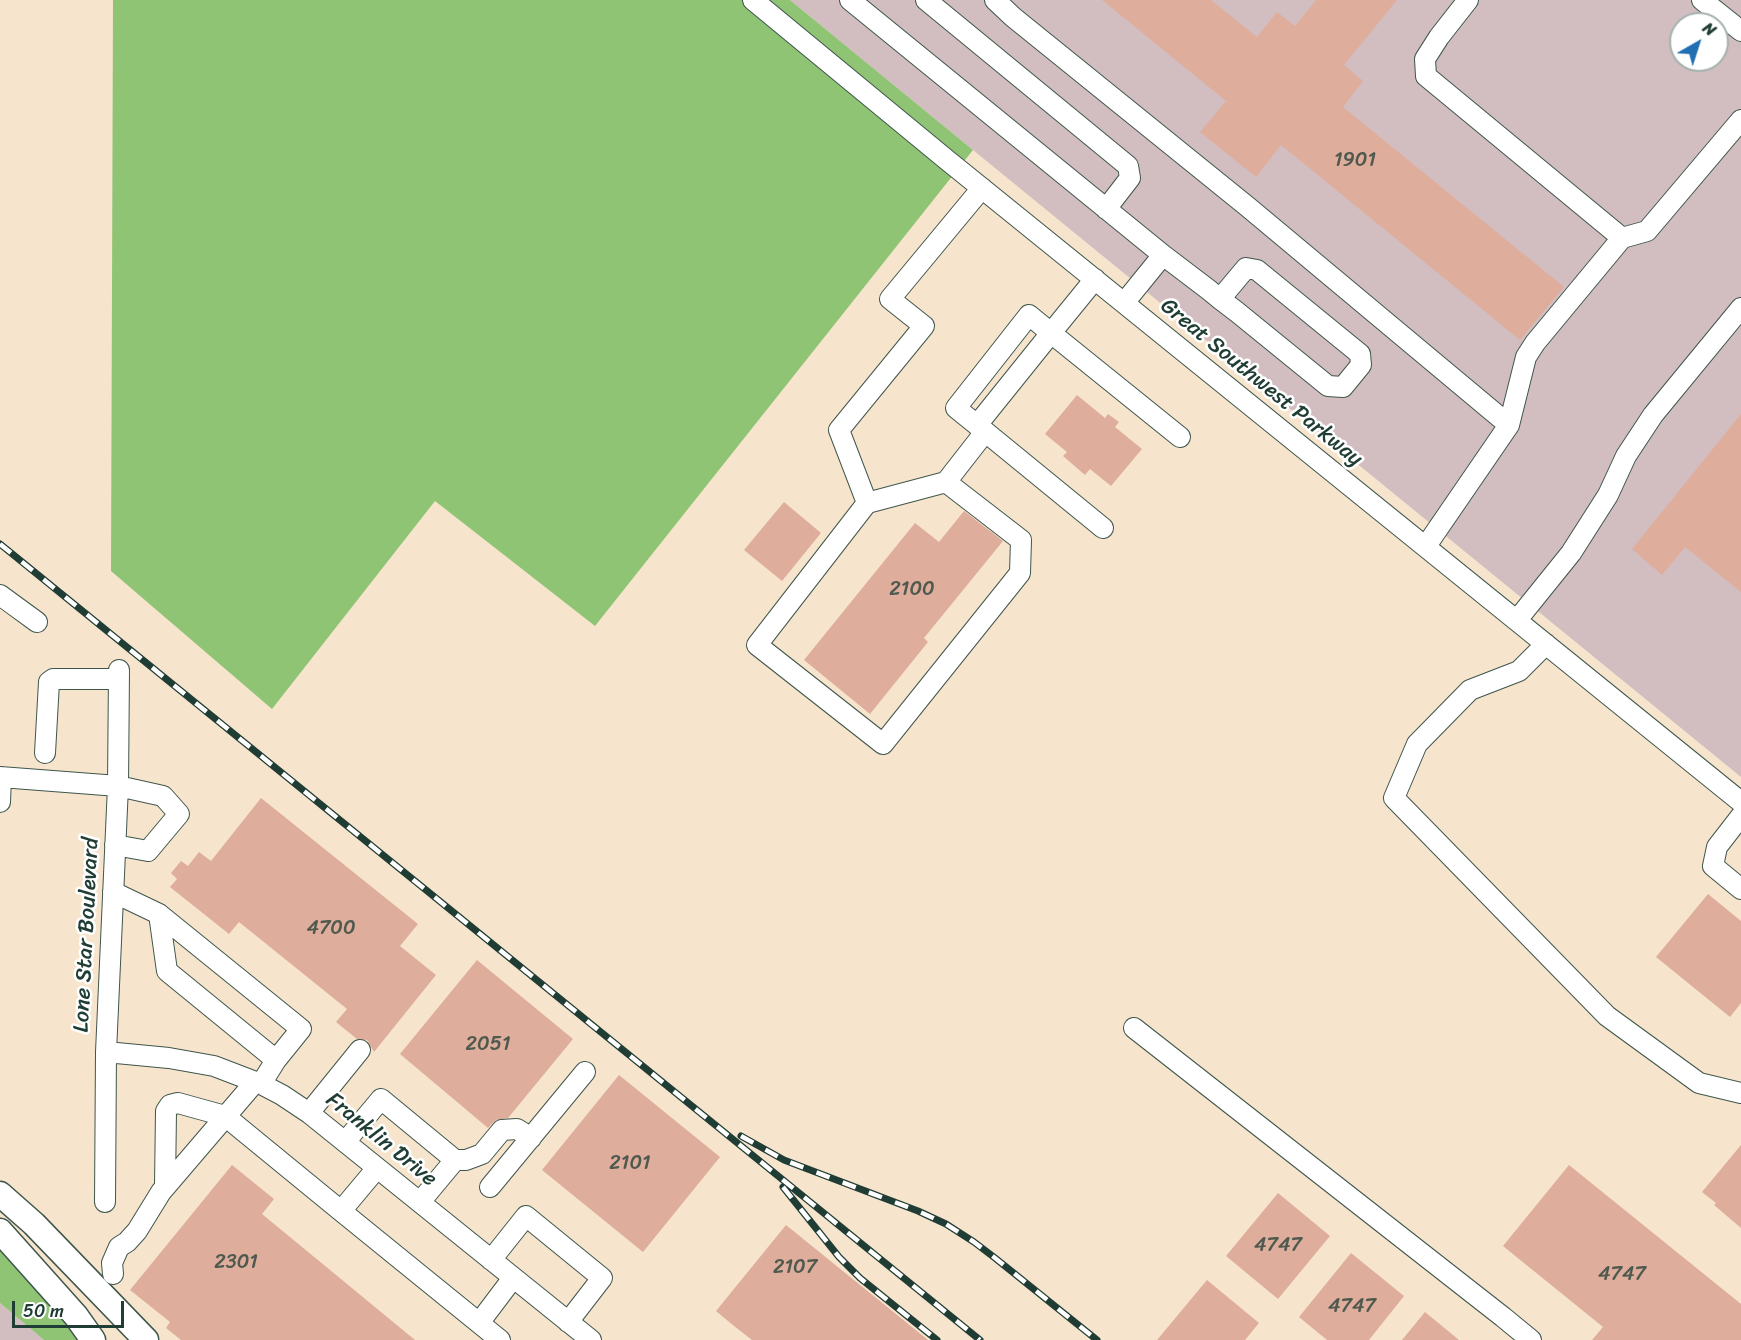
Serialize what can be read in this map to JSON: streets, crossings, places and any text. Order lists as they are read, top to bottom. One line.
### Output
{"streets":{"street":["Great Southwest Parkway","Lone Star Boulevard","Franklin Drive"]},"crossings":[["Lone Star Boulevard","Franklin Drive"]],"house_numbers":["1901","2100","4700","2051","2101","4747","2301","2107","4747","4747"],"scale_bar":"50 m","north":"top right"}
